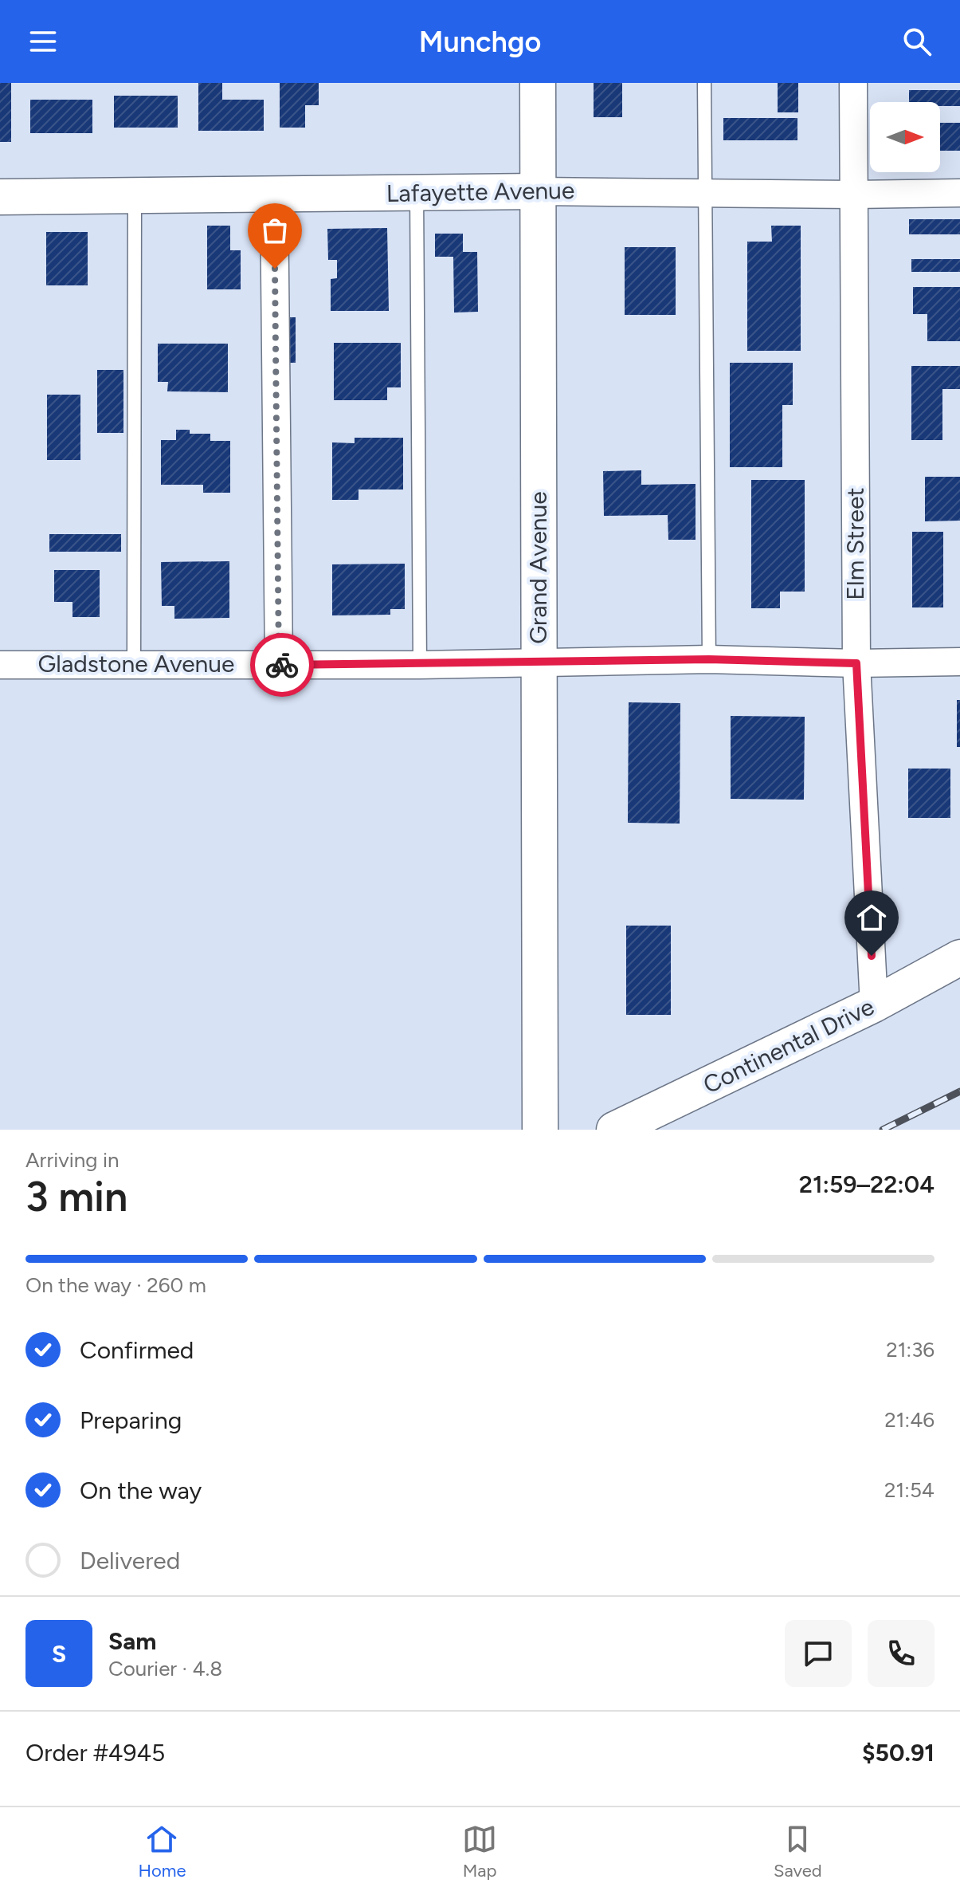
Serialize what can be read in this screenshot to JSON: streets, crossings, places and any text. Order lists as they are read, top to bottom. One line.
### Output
{"streets":{"main road":["Lafayette Avenue","Grand Avenue","Continental Drive"],"street":["Elm Street","Gladstone Avenue"]},"crossings":[["Lafayette Avenue","Elm Street"],["Lafayette Avenue","Grand Avenue"],["Elm Street","Gladstone Avenue"],["Elm Street","Continental Drive"],["Grand Avenue","Gladstone Avenue"]],"north":"right","page":{"header":"Munchgo","heading":["3 min","Arriving in","21:59–22:04"],"panel":["Sam","Courier · 4.8","Order #4945","$50.91"],"bar":"On the way · 260 m","list":[["Confirmed","21:36"],["Preparing","21:46"],["On the way","21:54"],"Delivered"],"round":"S","tabs":["Home","Map","Saved"]}}
